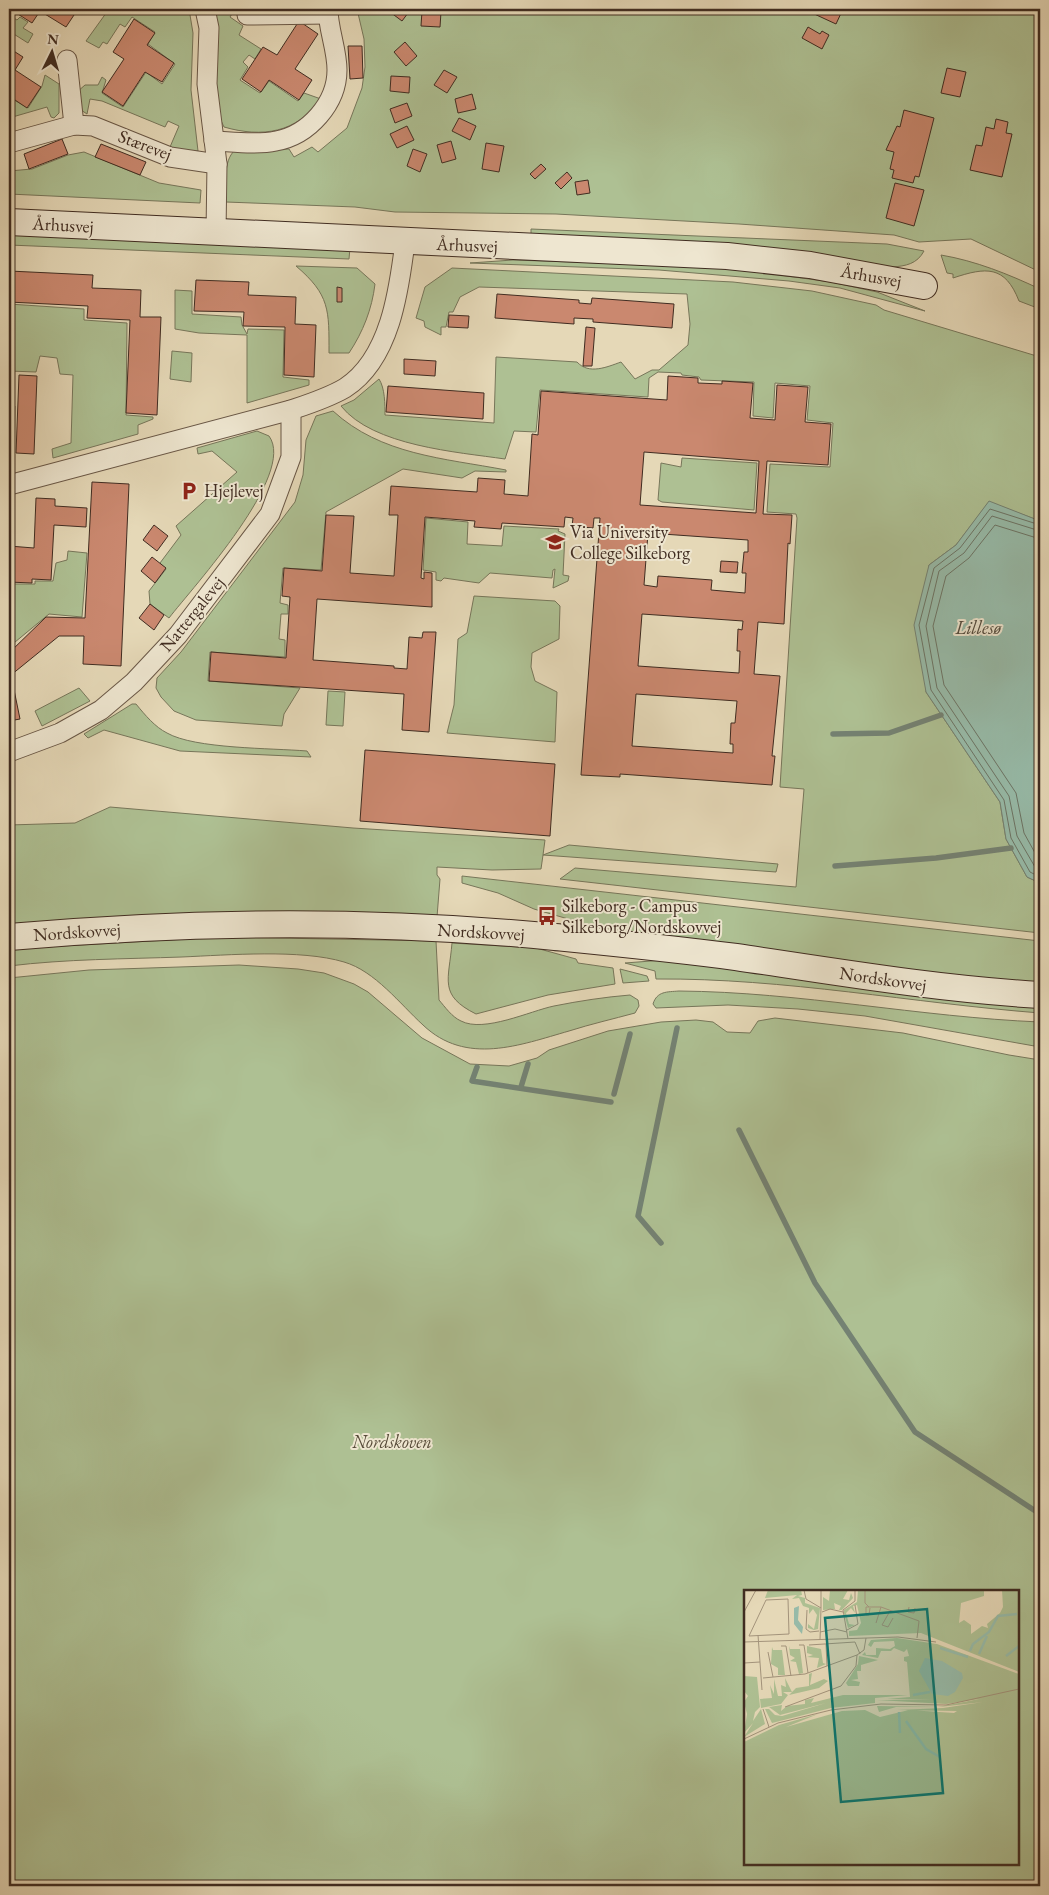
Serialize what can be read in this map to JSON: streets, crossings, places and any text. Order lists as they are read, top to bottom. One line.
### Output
{"streets":{"street":["Stærevej","Århusvej","Nattergalevej","Nordskovvej"]},"water":["Lillesø"],"parks":["Nordskoven"],"places":{"parking":["Hjejlevej"],"school or university":["Via University College Silkeborg"],"bus stop":["Silkeborg - Campus Silkeborg/Nordskovvej"]},"north":"top"}
